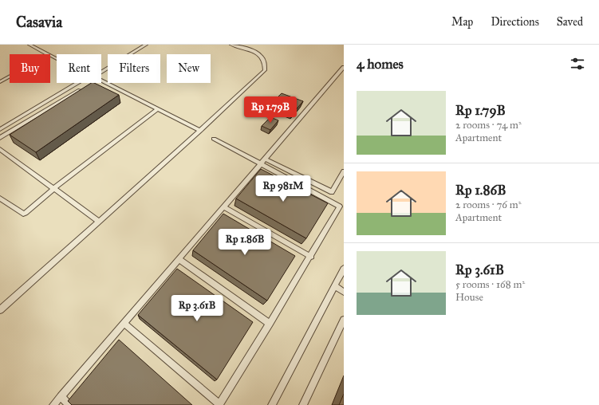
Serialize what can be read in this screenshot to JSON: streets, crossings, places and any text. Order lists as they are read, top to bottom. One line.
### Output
{"page":{"header":"Casavia","nav":["Map","Directions","Saved"],"heading":"4 homes","chip":["Buy","Rent","Filters","New"],"list":[{"name":"Rp 1.79B","note":"2 rooms · 74 m² · Apartment"},{"name":"Rp 1.86B","note":"2 rooms · 76 m² · Apartment"},{"name":"Rp 3.61B","note":"5 rooms · 168 m² · House"}],"price":["Rp 1.79B","Rp 981M","Rp 1.86B","Rp 3.61B"]}}
